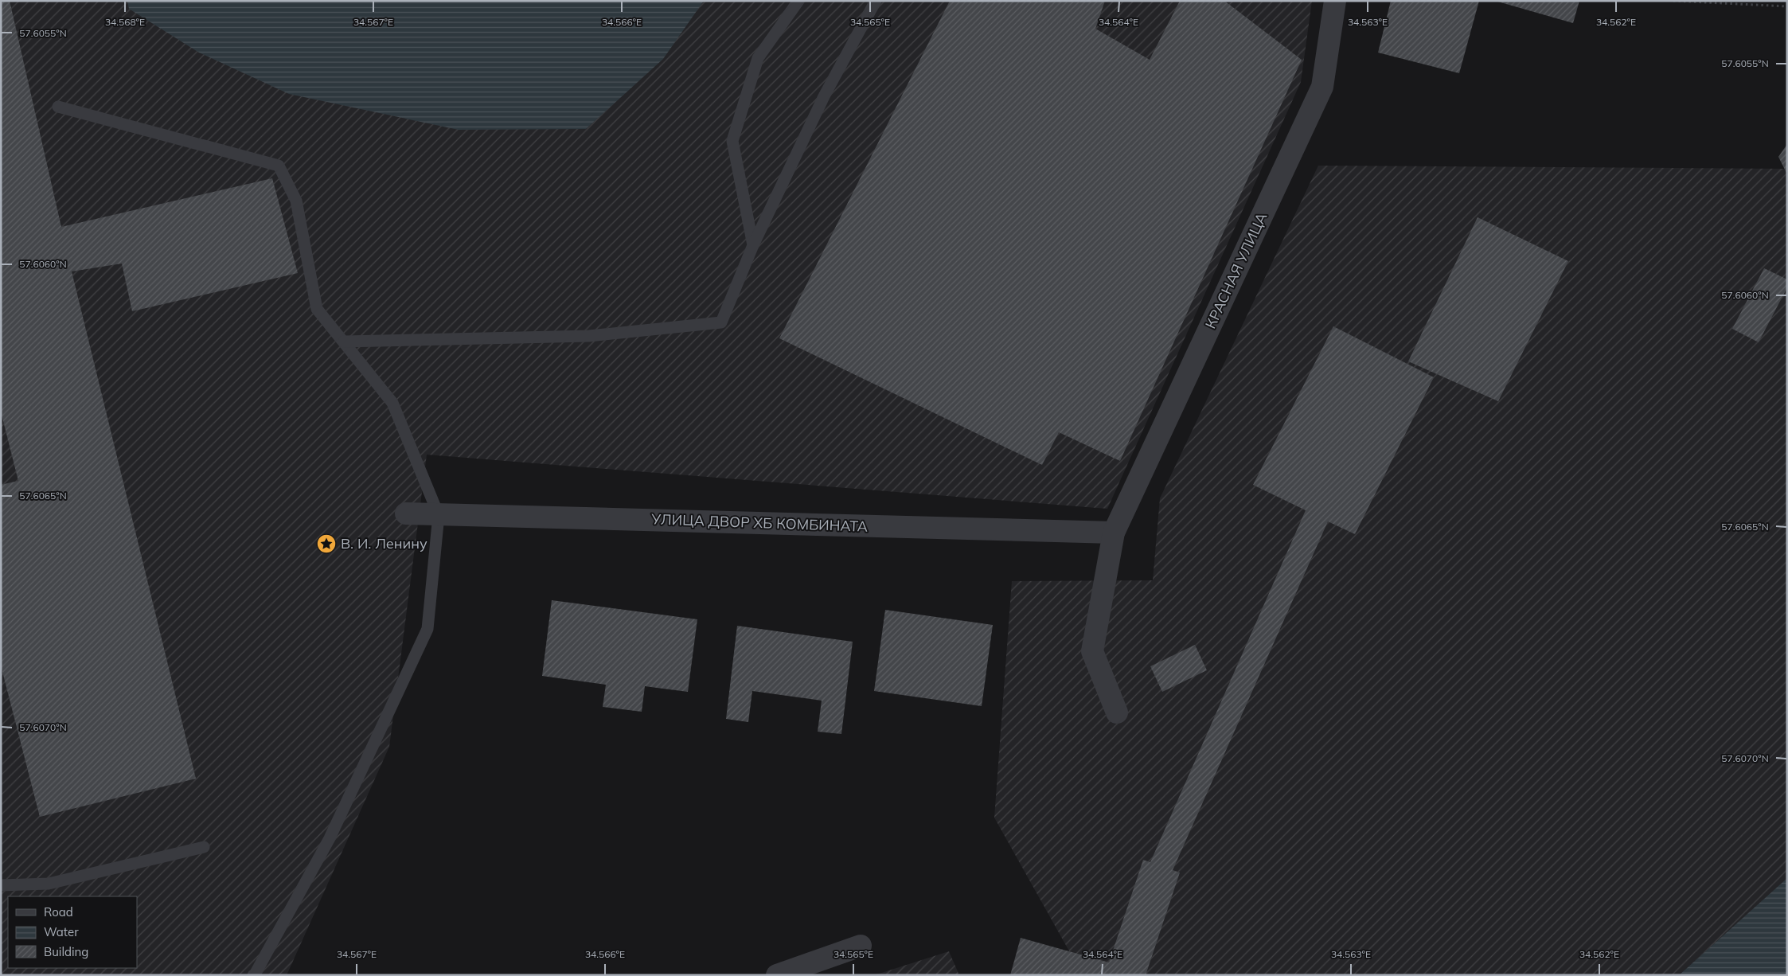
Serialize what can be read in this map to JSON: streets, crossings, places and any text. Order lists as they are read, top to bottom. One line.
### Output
{"streets":{"street":["КРАСНАЯ УЛИЦА","УЛИЦА ДВОР ХБ КОМБИНАТА"]},"crossings":[["КРАСНАЯ УЛИЦА","УЛИЦА ДВОР ХБ КОМБИНАТА"]],"places":{"place":["В. И. Ленину"]},"legend":["Road","Water","Building"],"coordinates":["34.568°E","34.567°E","34.566°E","34.565°E","34.564°E","34.563°E","34.562°E","57.6055°N","57.6060°N","57.6065°N","57.6070°N"]}
